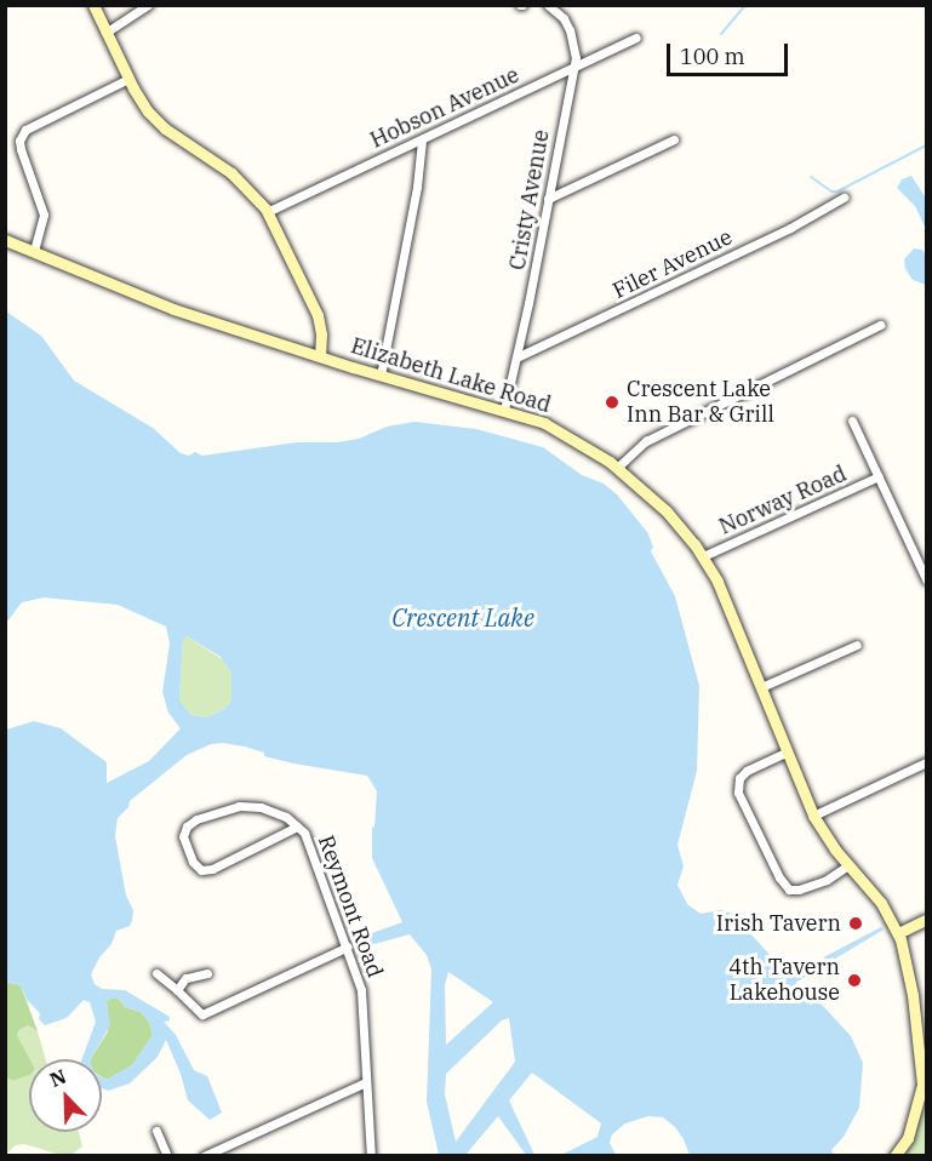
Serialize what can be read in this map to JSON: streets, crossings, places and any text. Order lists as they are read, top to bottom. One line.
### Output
{"streets":{"street":["Hobson Avenue","Cristy Avenue","Filer Avenue","Elizabeth Lake Road","Norway Road","Reymont Road"]},"crossings":[["Hobson Avenue","Cristy Avenue"],["Cristy Avenue","Filer Avenue"],["Cristy Avenue","Elizabeth Lake Road"],["Elizabeth Lake Road","Norway Road"]],"water":["Crescent Lake"],"places":["Crescent Lake Inn Bar & Grill","Irish Tavern","4th Tavern Lakehouse"],"scale_bar":"100 m","north":"top left"}
